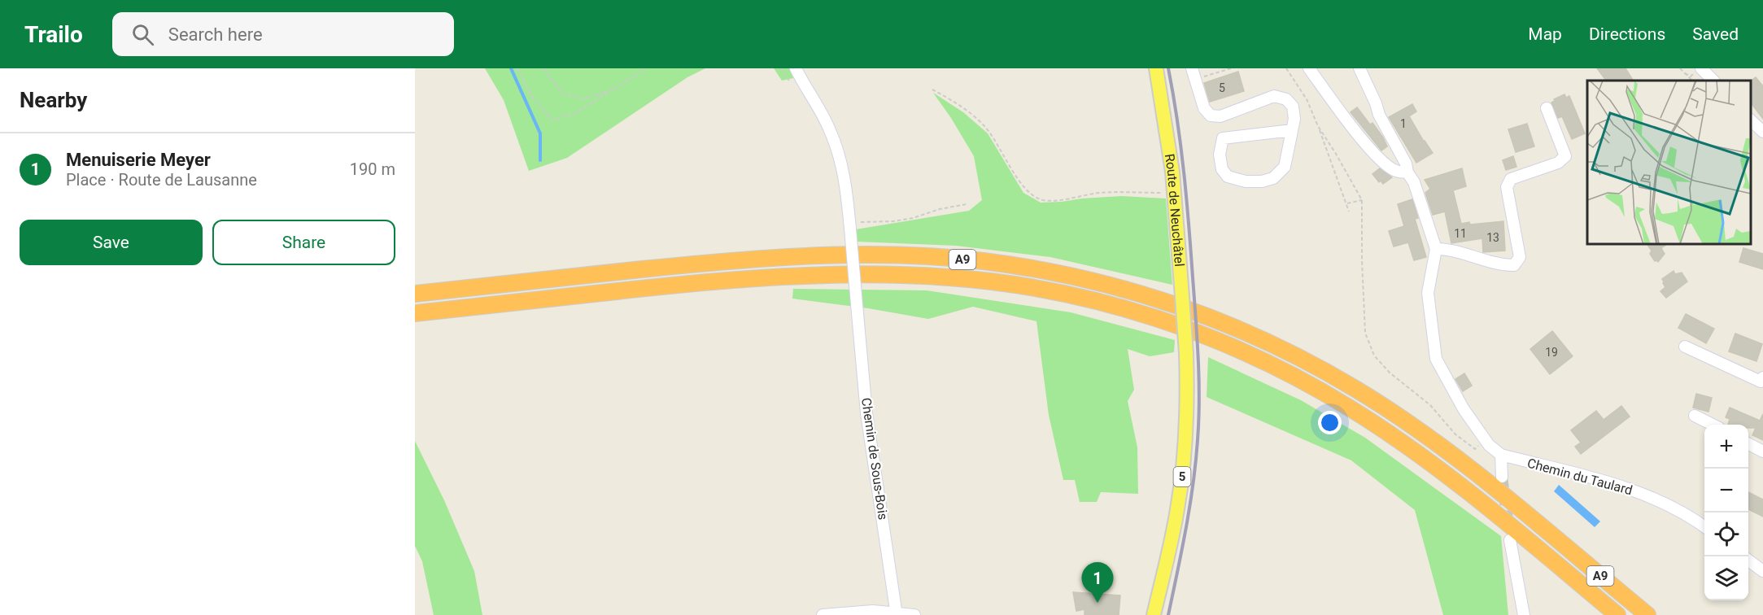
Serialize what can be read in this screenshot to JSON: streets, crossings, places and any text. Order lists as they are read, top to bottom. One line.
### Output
{"streets":{"highway":["A9"],"main road":["Route de Neuchâtel","5"],"street":["Chemin de Sous-Bois","Chemin du Taulard"]},"house_numbers":["5","1","11","13","19"],"page":{"header":"Trailo","search":"Search here","nav":["Map","Directions","Saved"],"heading":"Nearby","list":[{"mark":"1","name":"Menuiserie Meyer","note":"Place · Route de Lausanne","value":"190 m"}],"buttons":["Save","Share"],"map_buttons":["+","−"],"pins":"1"}}
